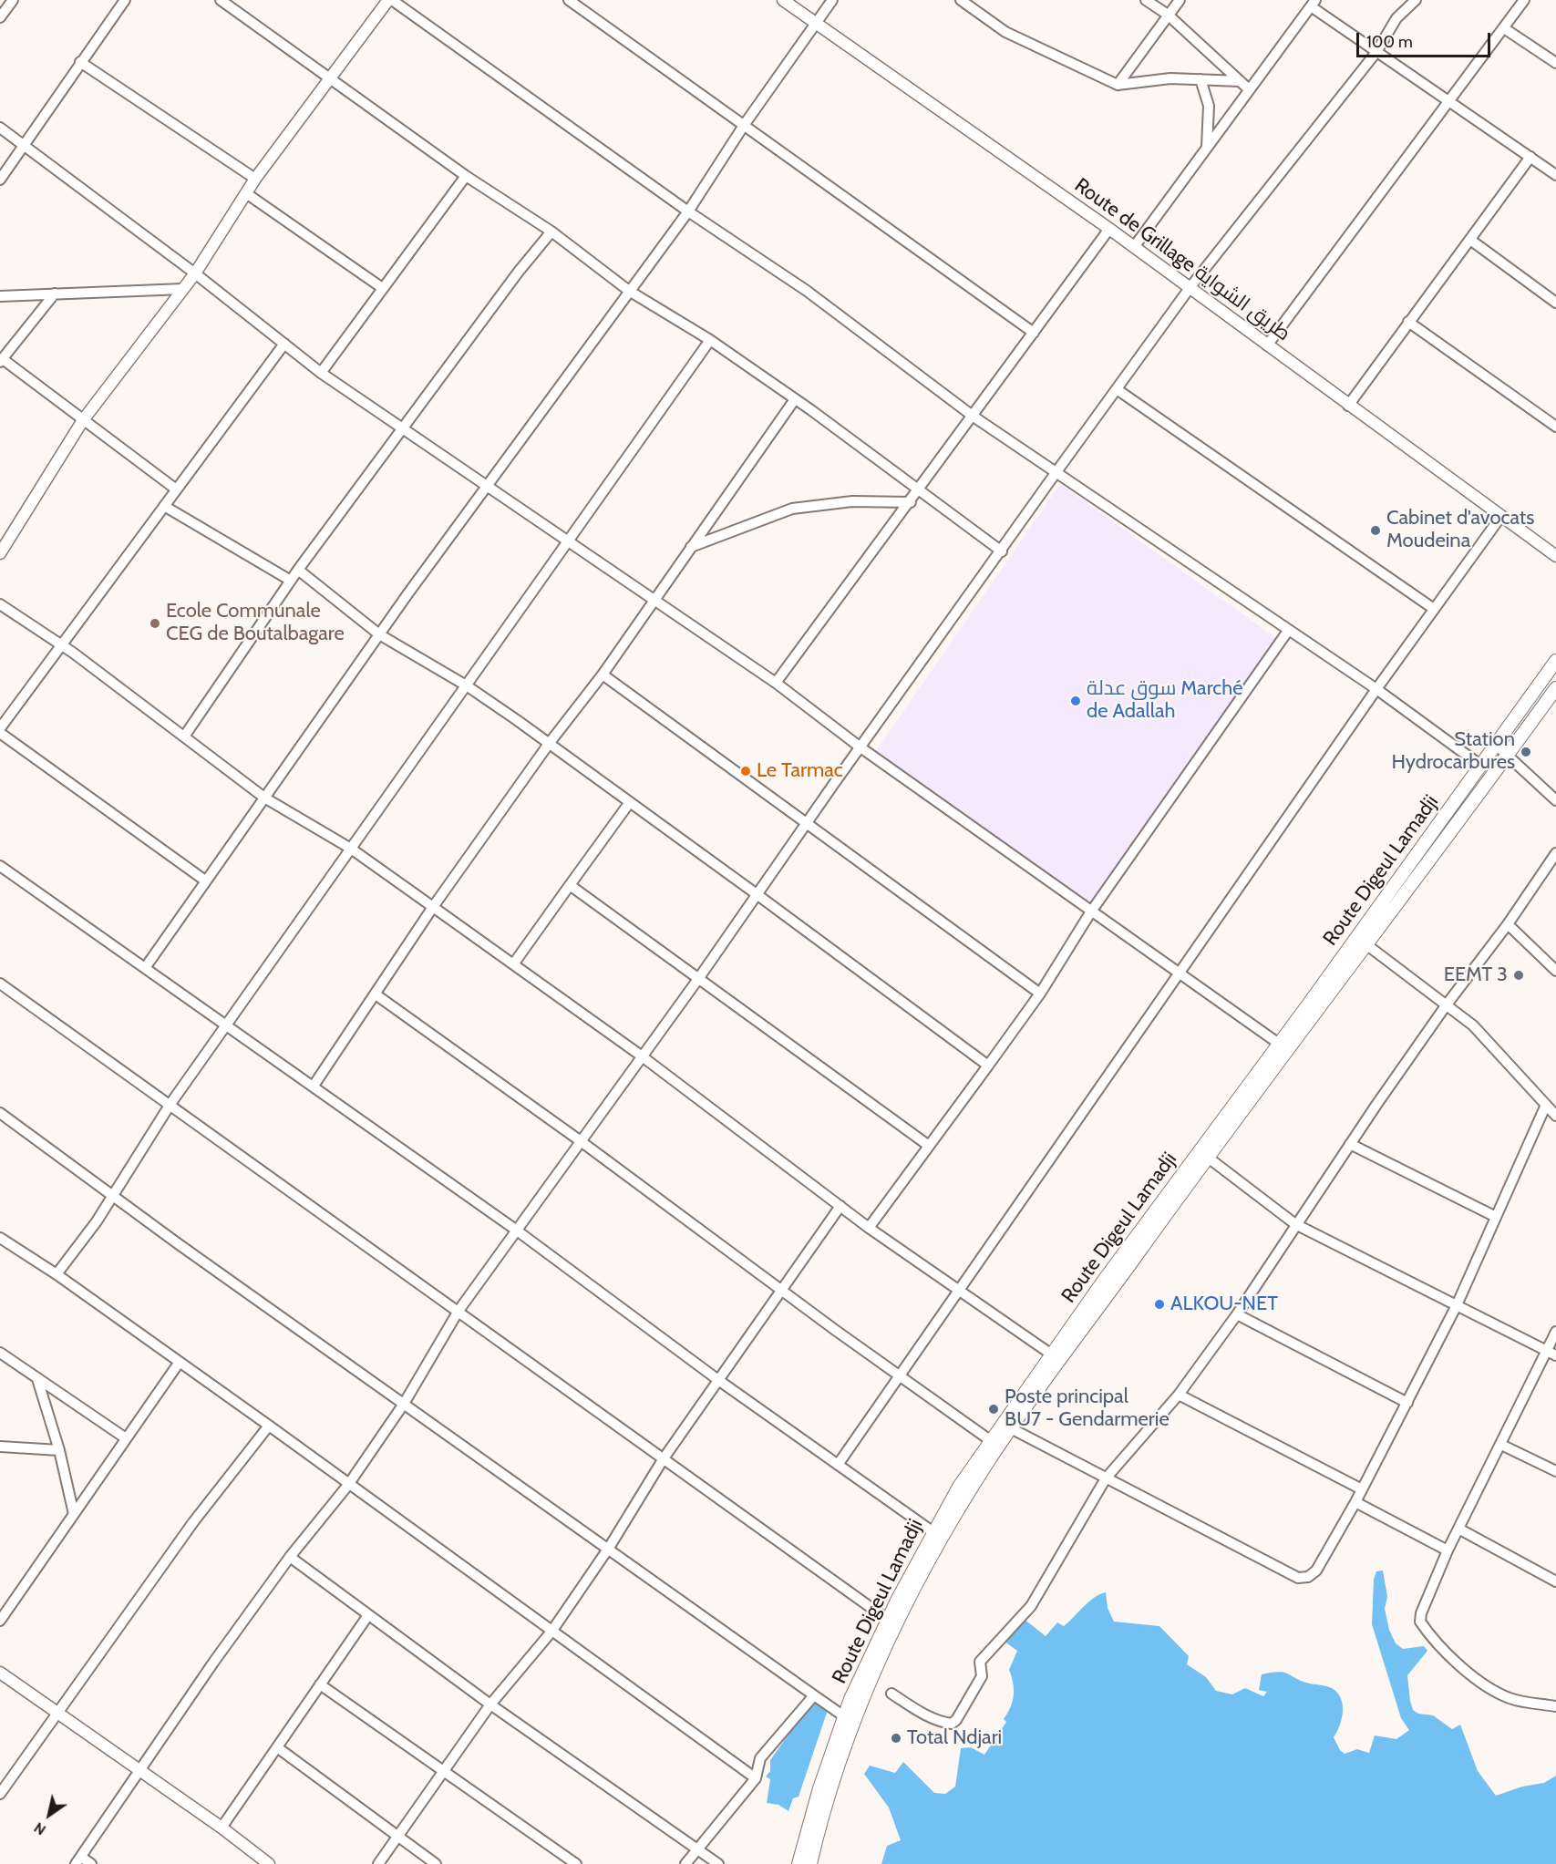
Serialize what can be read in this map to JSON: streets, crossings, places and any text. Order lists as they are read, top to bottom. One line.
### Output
{"streets":{"main road":["Route Digeul Lamadji"],"street":["Route de Grillage طريق الشواية"]},"places":["Cabinet d'avocats Moudeina","Ecole Communale CEG de Boutalbagare","سوق عدلة Marché de Adallah","Station Hydrocarbures","Le Tarmac","EEMT 3","ALKOU-NET","Poste principal BU7 - Gendarmerie","Total Ndjari"],"scale_bar":"100 m","north":"bottom left"}
